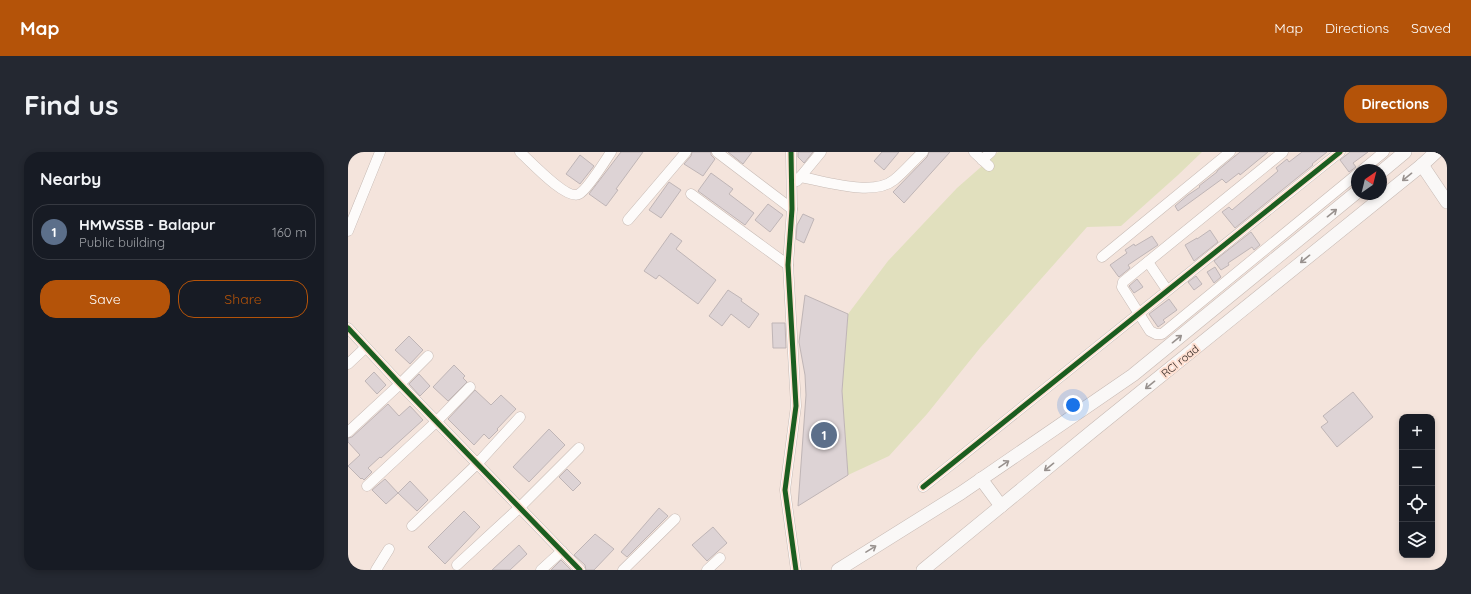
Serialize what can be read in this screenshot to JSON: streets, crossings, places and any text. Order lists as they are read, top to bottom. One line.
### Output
{"streets":{"main road":["RCI road"]},"north":"top right","page":{"header":"Map","nav":["Map","Directions","Saved"],"buttons":["Directions",["Save","Share"]],"title":"Find us","heading":"Nearby","list":[{"mark":"1","name":"HMWSSB - Balapur","note":"Public building","value":"160 m"}],"map_buttons":["+","−"],"pins":"1"}}
